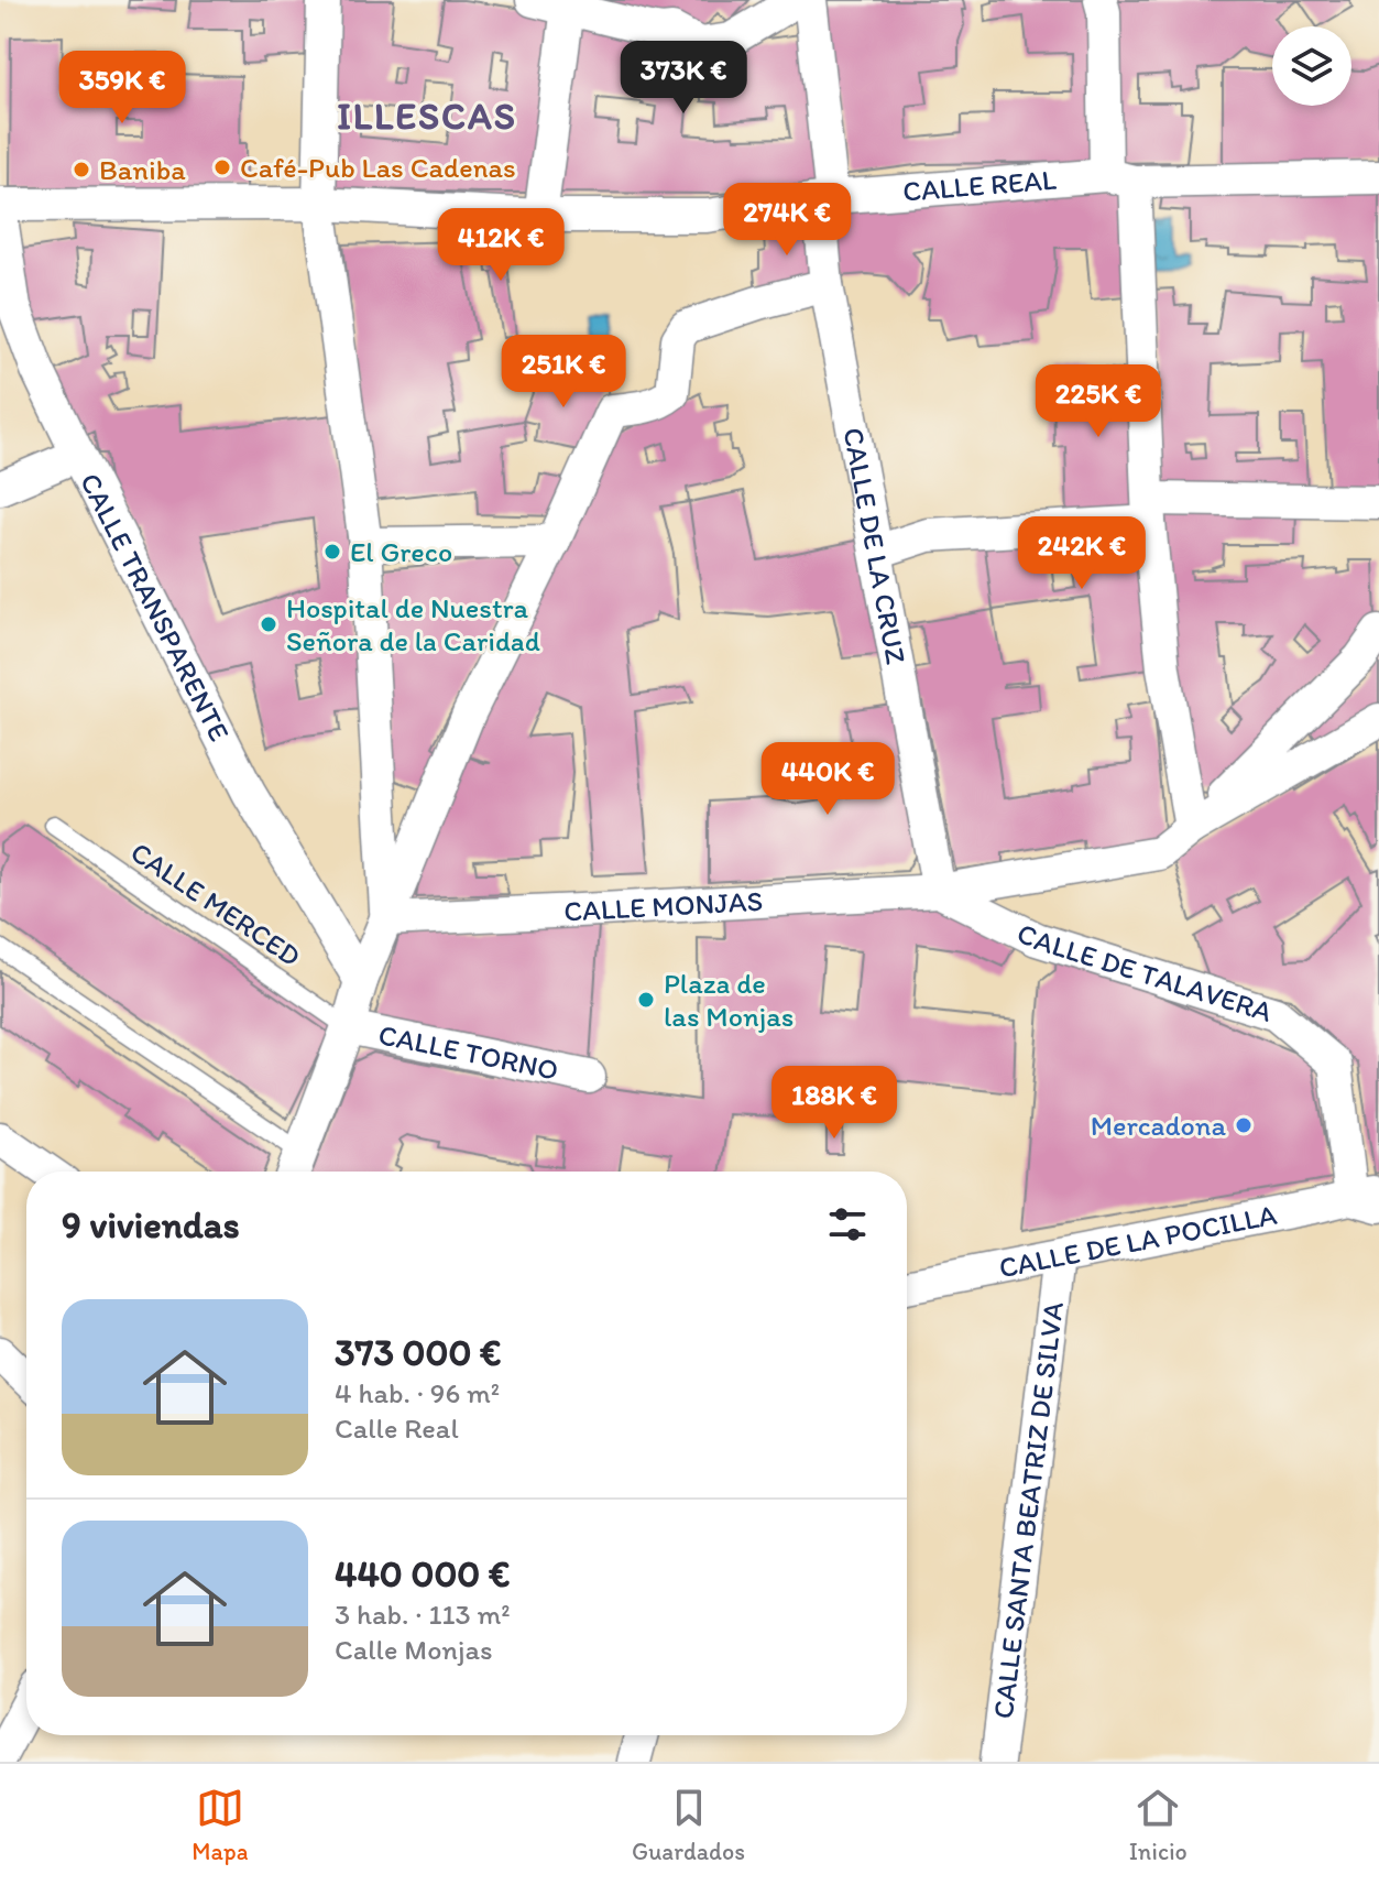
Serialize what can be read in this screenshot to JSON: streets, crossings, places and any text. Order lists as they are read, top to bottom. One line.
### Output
{"streets":{"street":["CALLE REAL","CALLE DE LA CRUZ","CALLE TRANSPARENTE","CALLE MONJAS","CALLE DE TALAVERA","CALLE TORNO","CALLE DE LA POCILLA","CALLE SANTA BEATRIZ DE SILVA"],"lane":["CALLE MERCED"]},"crossings":[["CALLE REAL","CALLE DE LA CRUZ"],["CALLE REAL","CALLE TRANSPARENTE"],["CALLE DE LA CRUZ","CALLE MONJAS"],["CALLE DE LA CRUZ","CALLE DE TALAVERA"],["CALLE MERCED","CALLE TORNO"],["CALLE MONJAS","CALLE DE TALAVERA"],["CALLE DE TALAVERA","CALLE DE LA POCILLA"],["CALLE DE LA POCILLA","CALLE SANTA BEATRIZ DE SILVA"]],"districts":["ILLESCAS"],"places":["Café-Pub Las Cadenas","Baniba","El Greco","Hospital de Nuestra Señora de la Caridad","Plaza de las Monjas","Mercadona"],"page":{"price":["373K €","359K €","274K €","412K €","251K €","225K €","242K €","440K €","188K €"],"heading":"9 viviendas","list":[{"name":"373 000 €","note":"4 hab. · 96 m² · Calle Real"},{"name":"440 000 €","note":"3 hab. · 113 m² · Calle Monjas"}],"tabs":["Mapa","Guardados","Inicio"]}}
